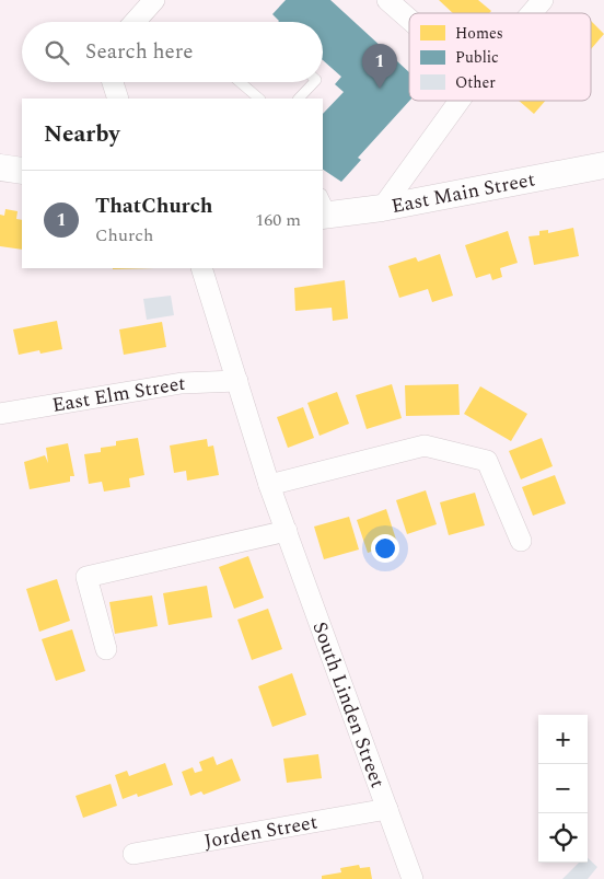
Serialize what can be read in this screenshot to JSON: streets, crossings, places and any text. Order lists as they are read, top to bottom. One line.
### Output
{"streets":{"street":["East Main Street","East Elm Street","South Linden Street","Jorden Street"]},"crossings":[["East Elm Street","South Linden Street"],["South Linden Street","Jorden Street"]],"legend":["Homes","Public","Other"],"page":{"search":"Search here","pins":"1","heading":"Nearby","list":[{"mark":"1","name":"ThatChurch","note":"Church","value":"160 m"}],"map_buttons":["+","−"]}}
